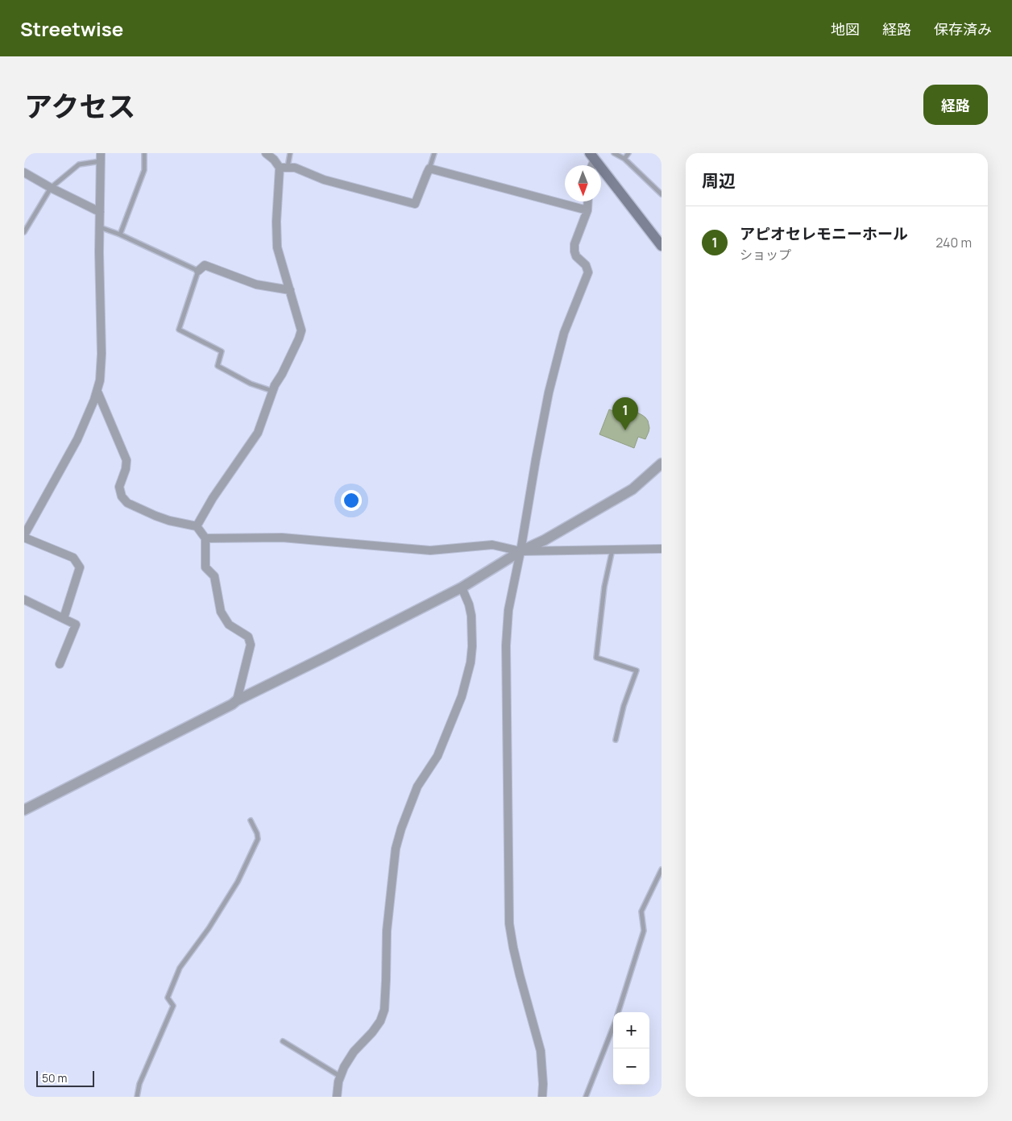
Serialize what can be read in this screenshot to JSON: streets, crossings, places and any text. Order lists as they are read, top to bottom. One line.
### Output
{"scale_bar":"50 m","north":"bottom","page":{"header":"Streetwise","nav":["地図","経路","保存済み"],"title":"アクセス","buttons":"経路","heading":"周辺","list":[{"mark":"1","name":"アピオセレモニーホール","note":"ショップ","value":"240 m"}],"pins":"1","map_buttons":["+","−"],"scale":"50 m"}}
